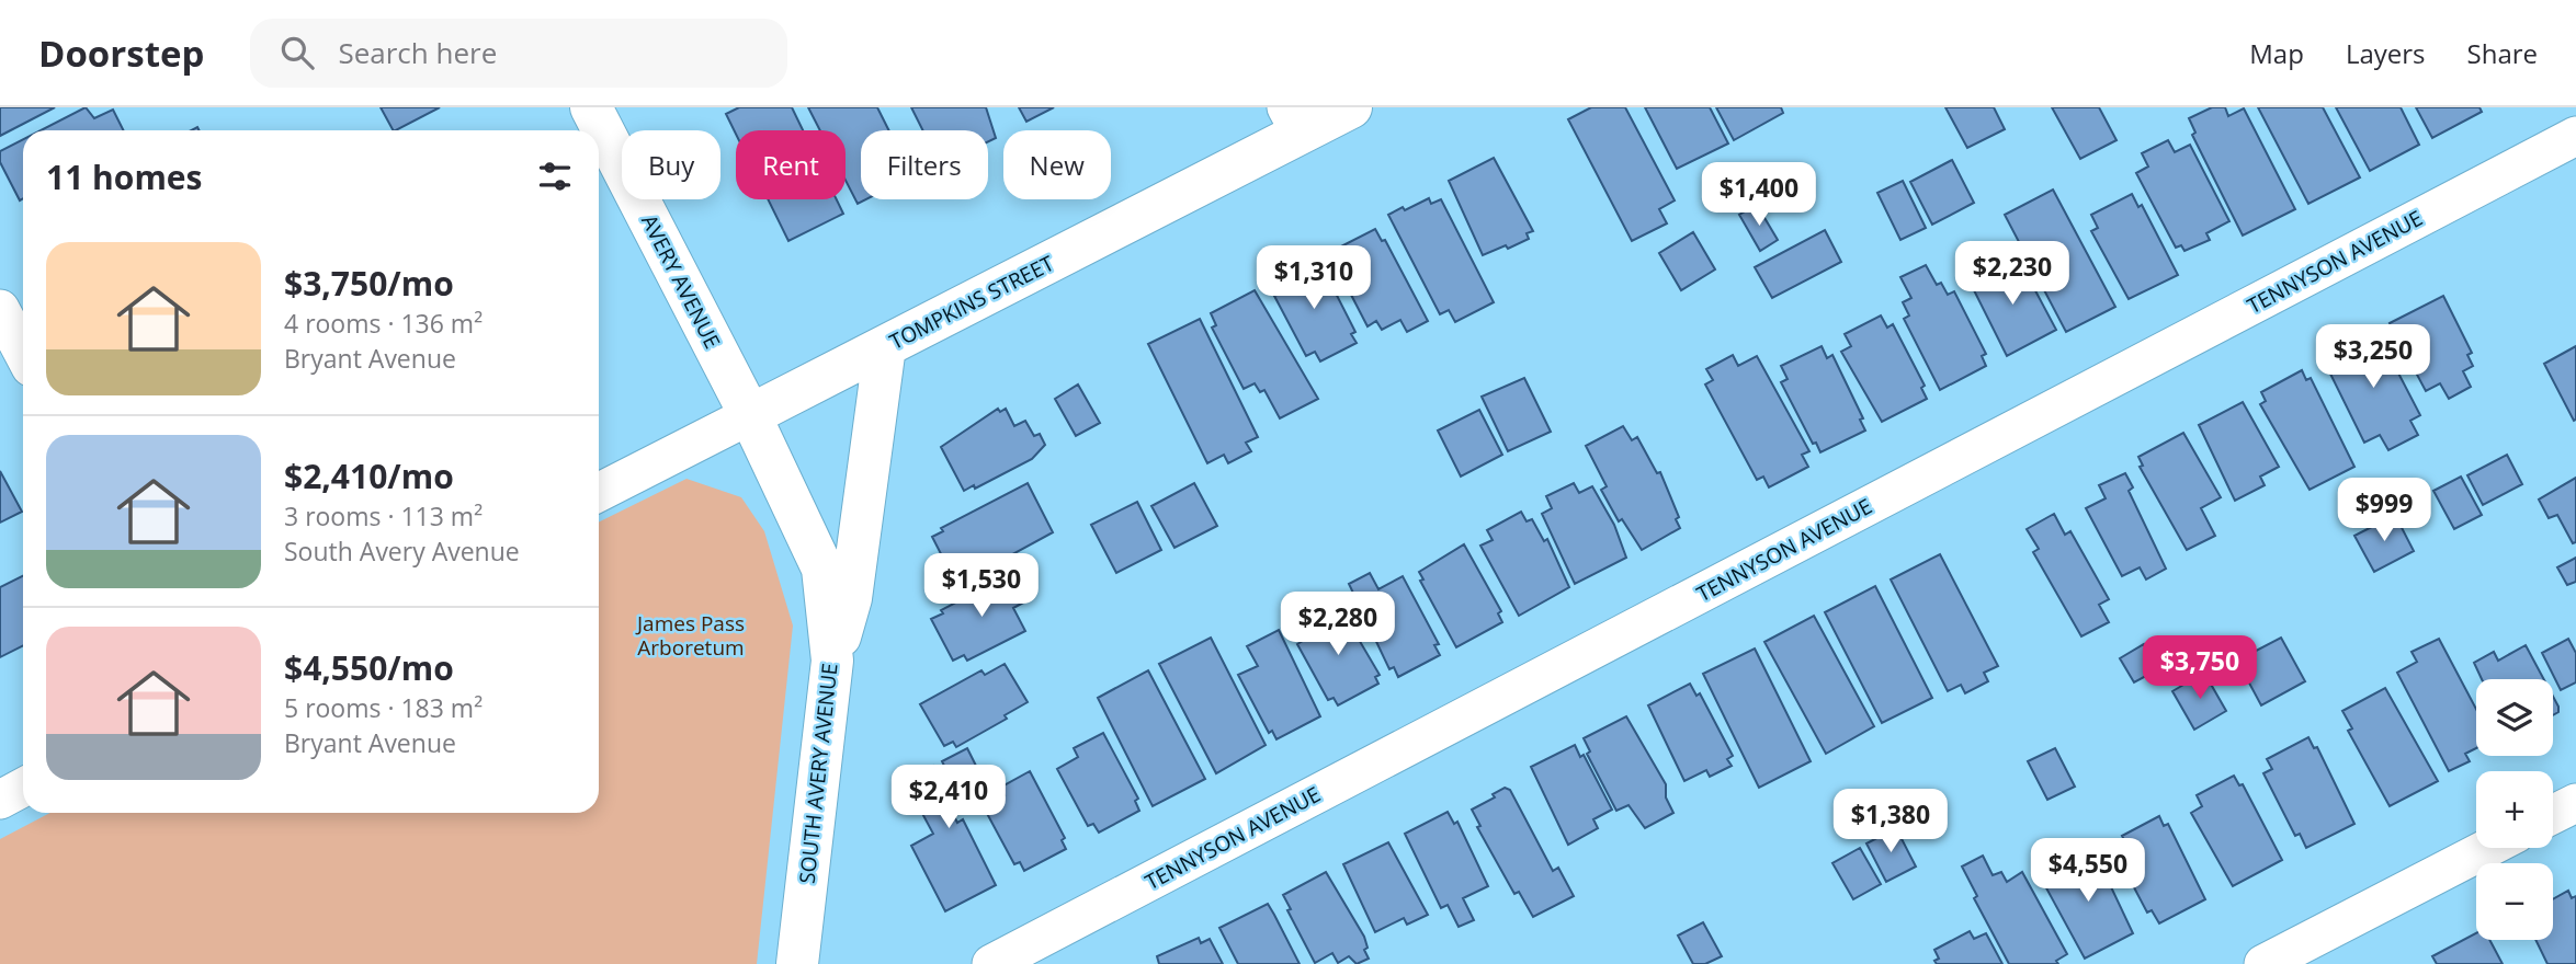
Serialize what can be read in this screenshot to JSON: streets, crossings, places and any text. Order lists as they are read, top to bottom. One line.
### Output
{"streets":{"street":["TENNYSON AVENUE","AVERY AVENUE","TOMPKINS STREET","SOUTH AVERY AVENUE"]},"crossings":[["AVERY AVENUE","TOMPKINS STREET"],["AVERY AVENUE","SOUTH AVERY AVENUE"],["TOMPKINS STREET","SOUTH AVERY AVENUE"]],"parks":["James Pass Arboretum"],"page":{"header":"Doorstep","search":"Search here","nav":["Map","Layers","Share"],"chip":["Buy","Rent","Filters","New"],"heading":"11 homes","price":["$1,400","$2,230","$1,310","$3,250","$999","$1,530","$2,280","$3,750","$2,410","$1,380","$4,550"],"list":[{"name":"$3,750/mo","note":"4 rooms · 136 m² · Bryant Avenue"},{"name":"$2,410/mo","note":"3 rooms · 113 m² · South Avery Avenue"},{"name":"$4,550/mo","note":"5 rooms · 183 m² · Bryant Avenue"}],"map_buttons":["+","−"]}}
